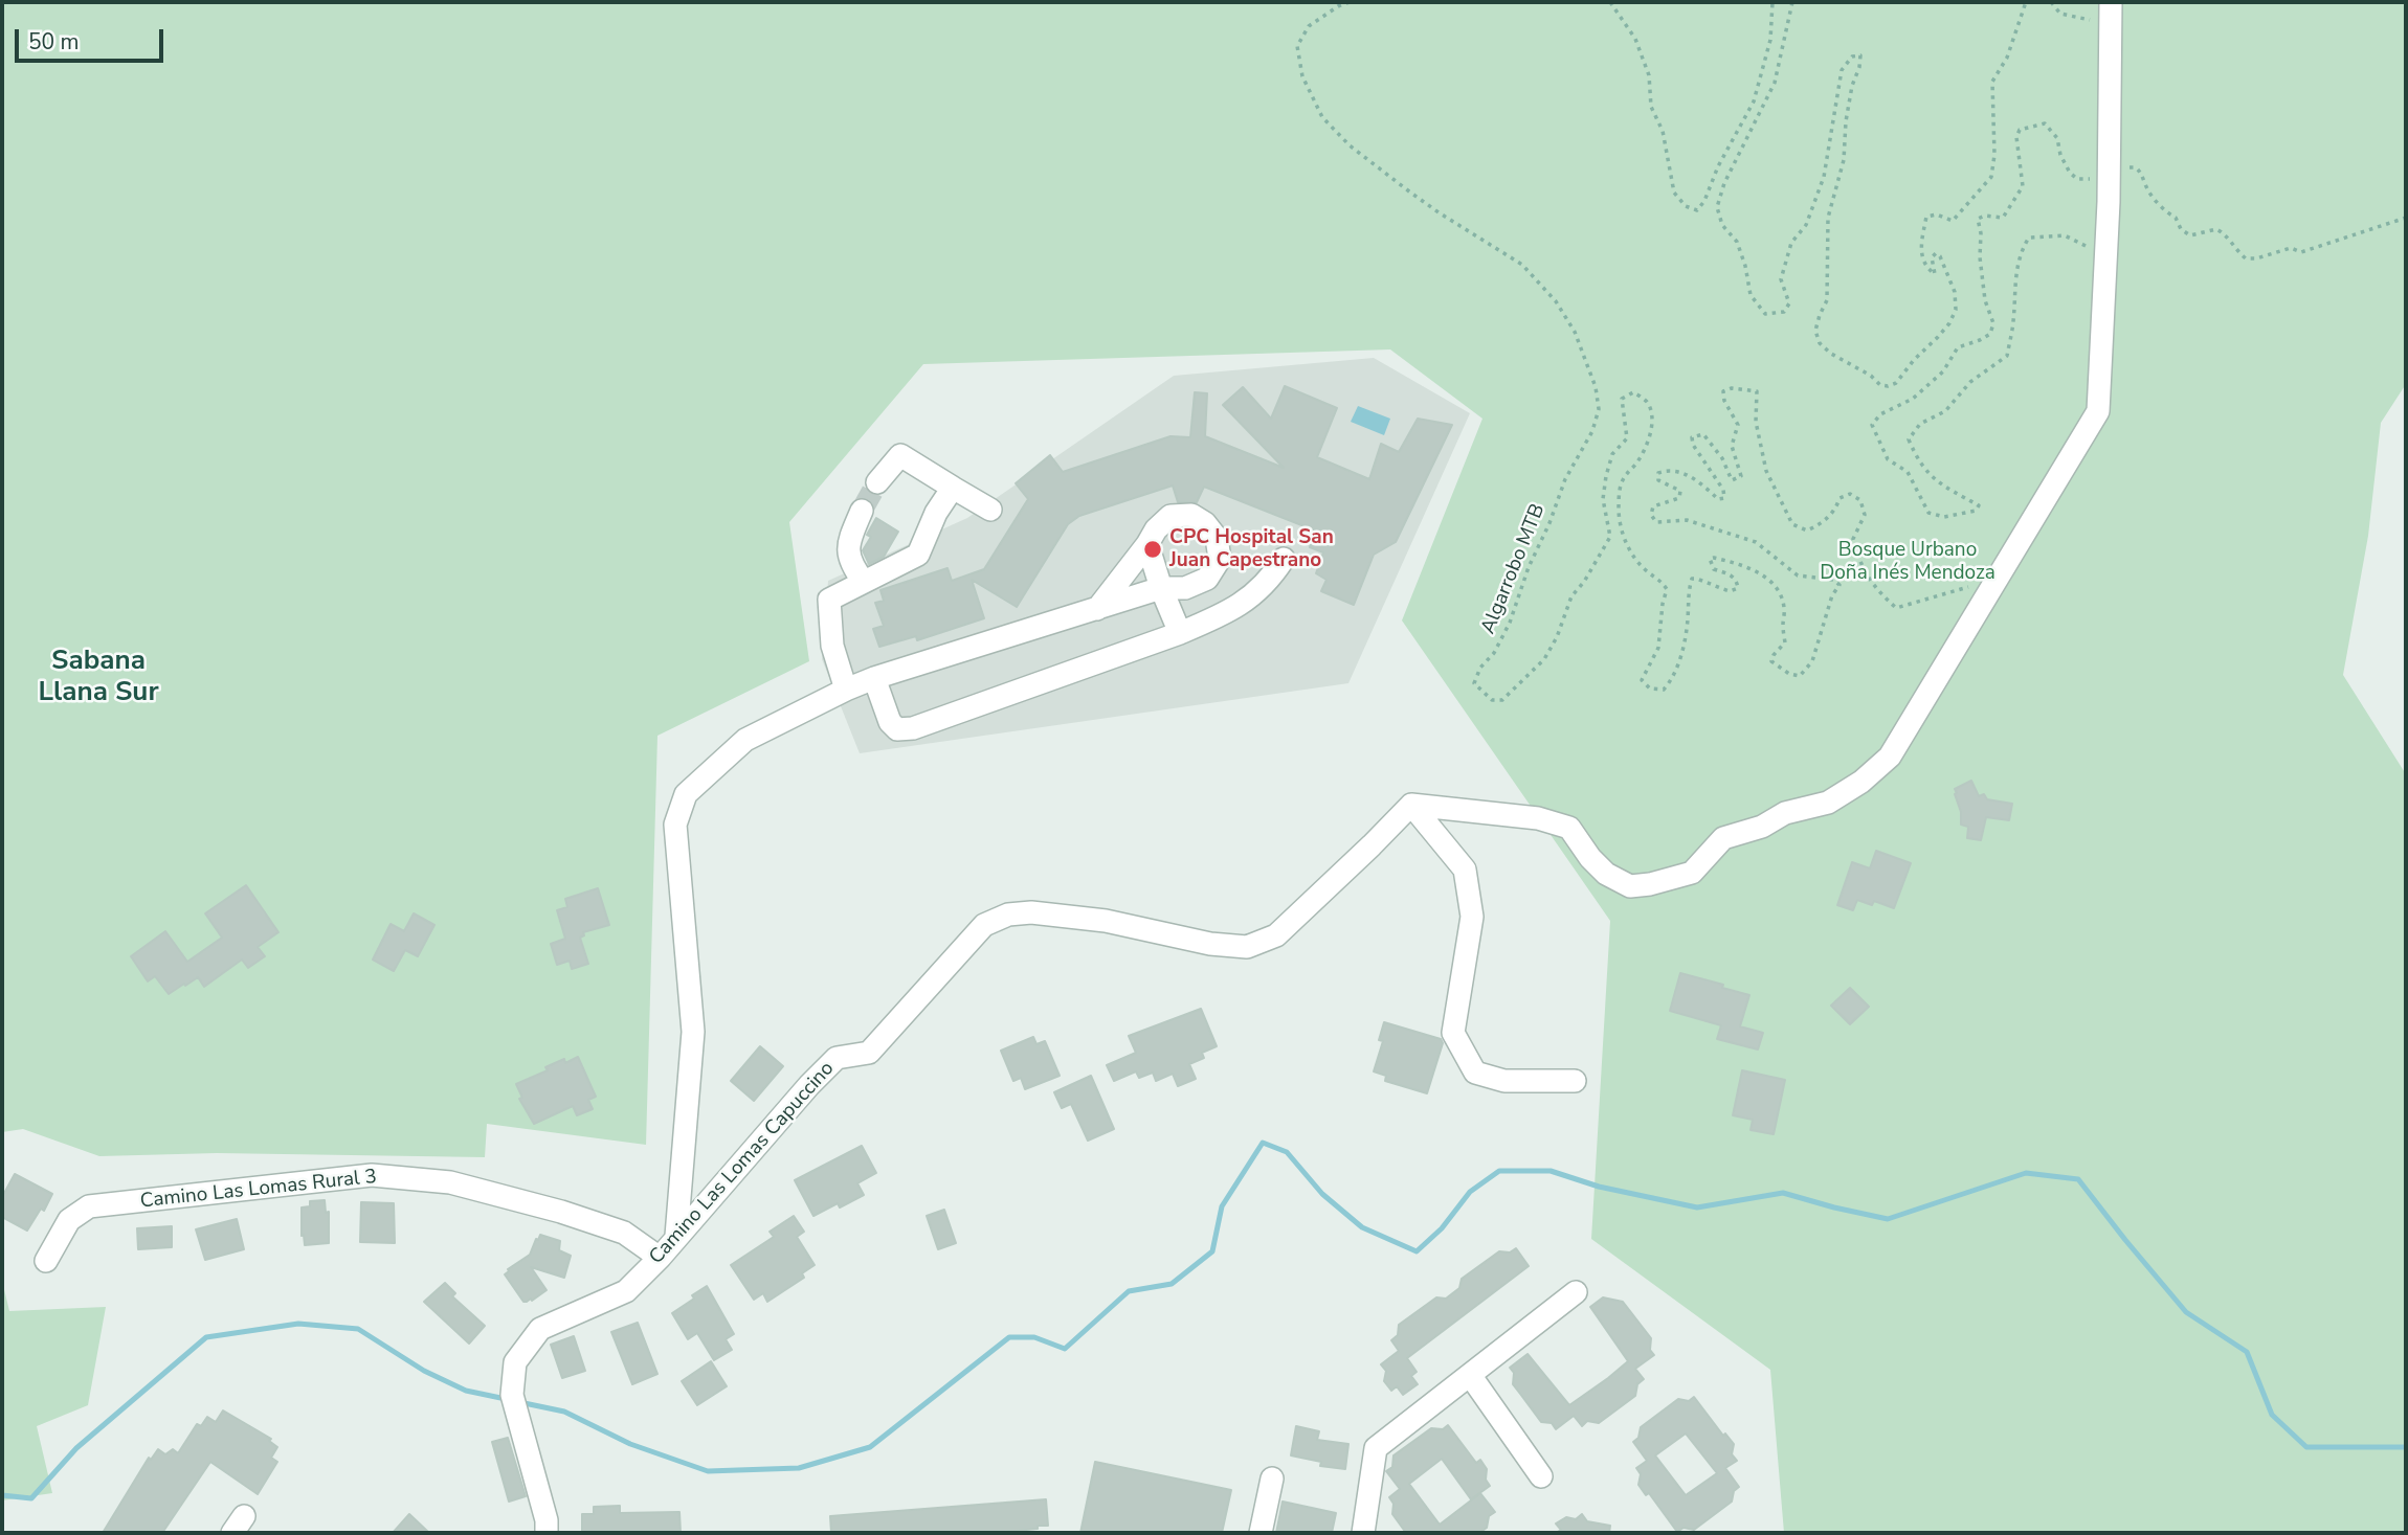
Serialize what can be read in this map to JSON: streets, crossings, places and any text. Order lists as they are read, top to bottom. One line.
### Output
{"streets":{"street":["Camino Las Lomas Capuccino","Camino Las Lomas Rural 3"],"path":["Algarrobo MTB"]},"crossings":[["Camino Las Lomas Capuccino","Camino Las Lomas Rural 3"]],"districts":["Sabana Llana Sur"],"parks":["Bosque Urbano Doña Inés Mendoza"],"places":["CPC Hospital San Juan Capestrano"],"scale_bar":"50 m"}
